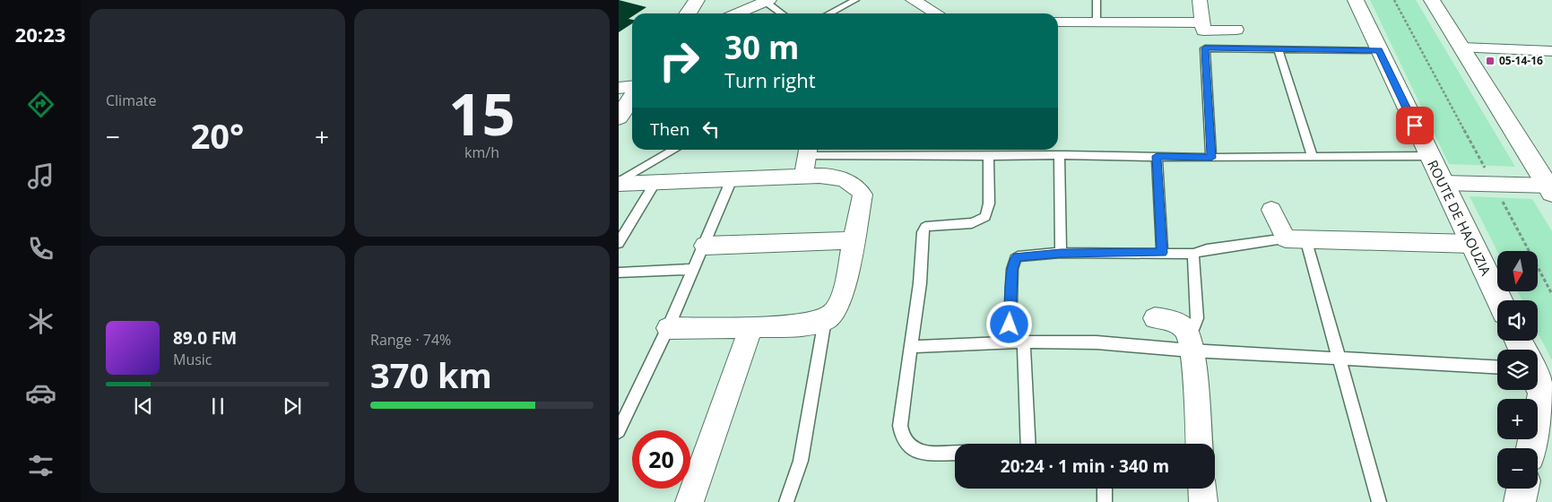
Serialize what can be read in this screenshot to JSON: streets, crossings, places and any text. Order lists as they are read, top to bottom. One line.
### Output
{"streets":{"street":["ROUTE DE HAOUZIA"]},"places":{"transit":["05-14-16"]},"north":"bottom","page":{"tabs":"20:23","tile":["Climate",["15","km/h"],["Range · 74%","370 km"]],"turn":["30 m","Turn right"],"then":"Then","heat":["−","20°","+"],"map_buttons":["+","−"],"song":["89.0 FM","Music"],"limit":"20","trip":"20:24 · 1 min · 340 m"}}
